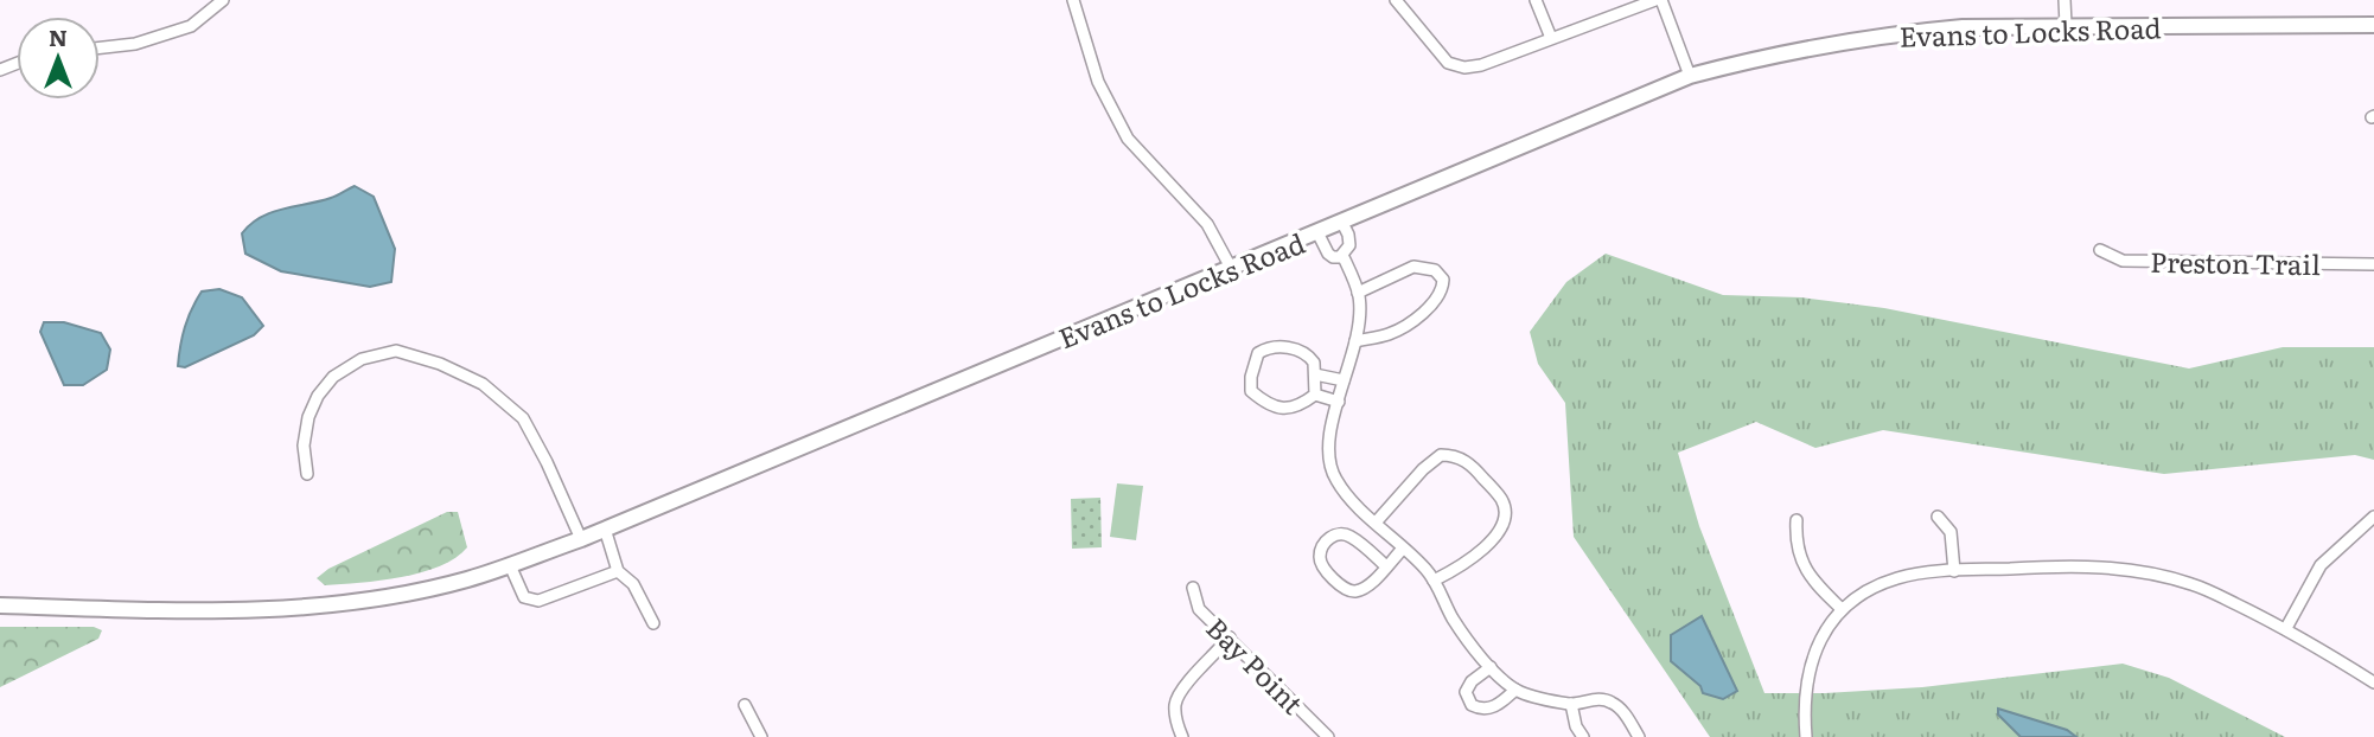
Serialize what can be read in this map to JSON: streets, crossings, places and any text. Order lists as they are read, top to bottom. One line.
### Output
{"streets":{"street":["Evans to Locks Road","Preston Trail","Bay Point"]},"north":"top"}
